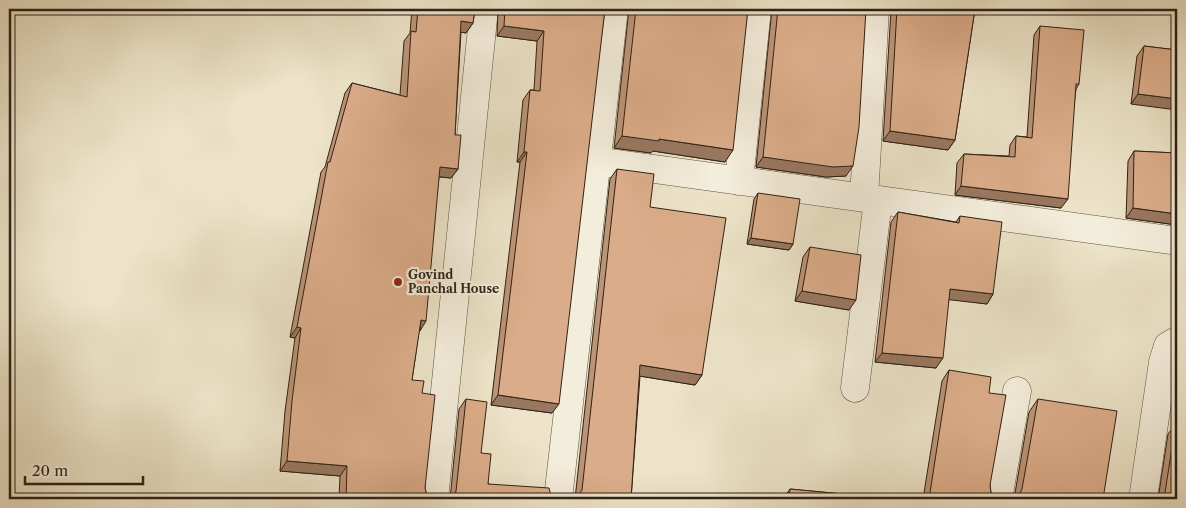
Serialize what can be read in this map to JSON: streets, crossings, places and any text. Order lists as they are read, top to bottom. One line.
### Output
{"places":["Govind Panchal House"],"scale_bar":"20 m"}
